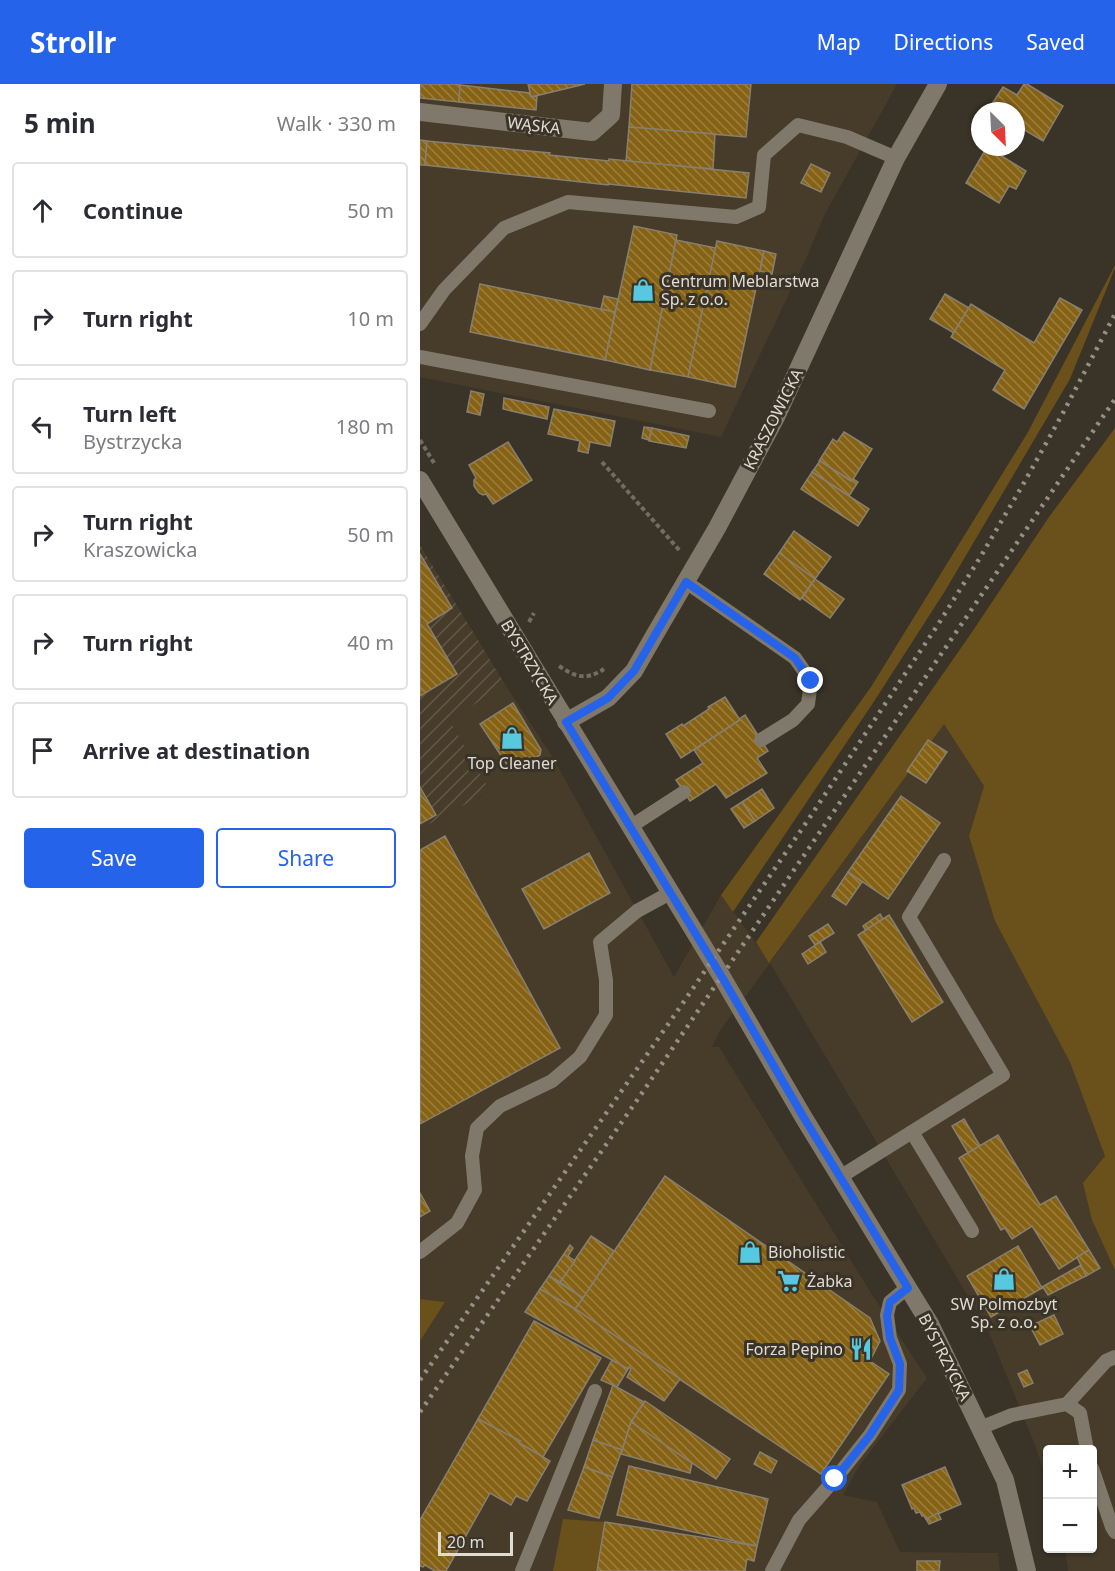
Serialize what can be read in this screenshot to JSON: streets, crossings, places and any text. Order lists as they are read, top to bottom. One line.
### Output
{"streets":{"street":["WĄSKA","KRASZOWICKA","BYSTRZYCKA"]},"crossings":[["KRASZOWICKA","BYSTRZYCKA"]],"places":{"shop":["Centrum Meblarstwa Sp. z o.o.","Top Cleaner","Bioholistic","SW Polmozbyt Sp. z o.o."],"supermarket":["Żabka"],"restaurant":["Forza Pepino"]},"scale_bar":"20 m","north":"bottom right","page":{"header":"Strollr","nav":["Map","Directions","Saved"],"heading":["5 min","Walk · 330 m"],"list":[["Continue","50 m"],["Turn right","10 m"],["Turn left","Bystrzycka","180 m"],["Turn right","Kraszowicka","50 m"],["Turn right","40 m"],"Arrive at destination"],"buttons":["Save","Share"],"map_buttons":["+","−"],"scale":"20 m"}}
